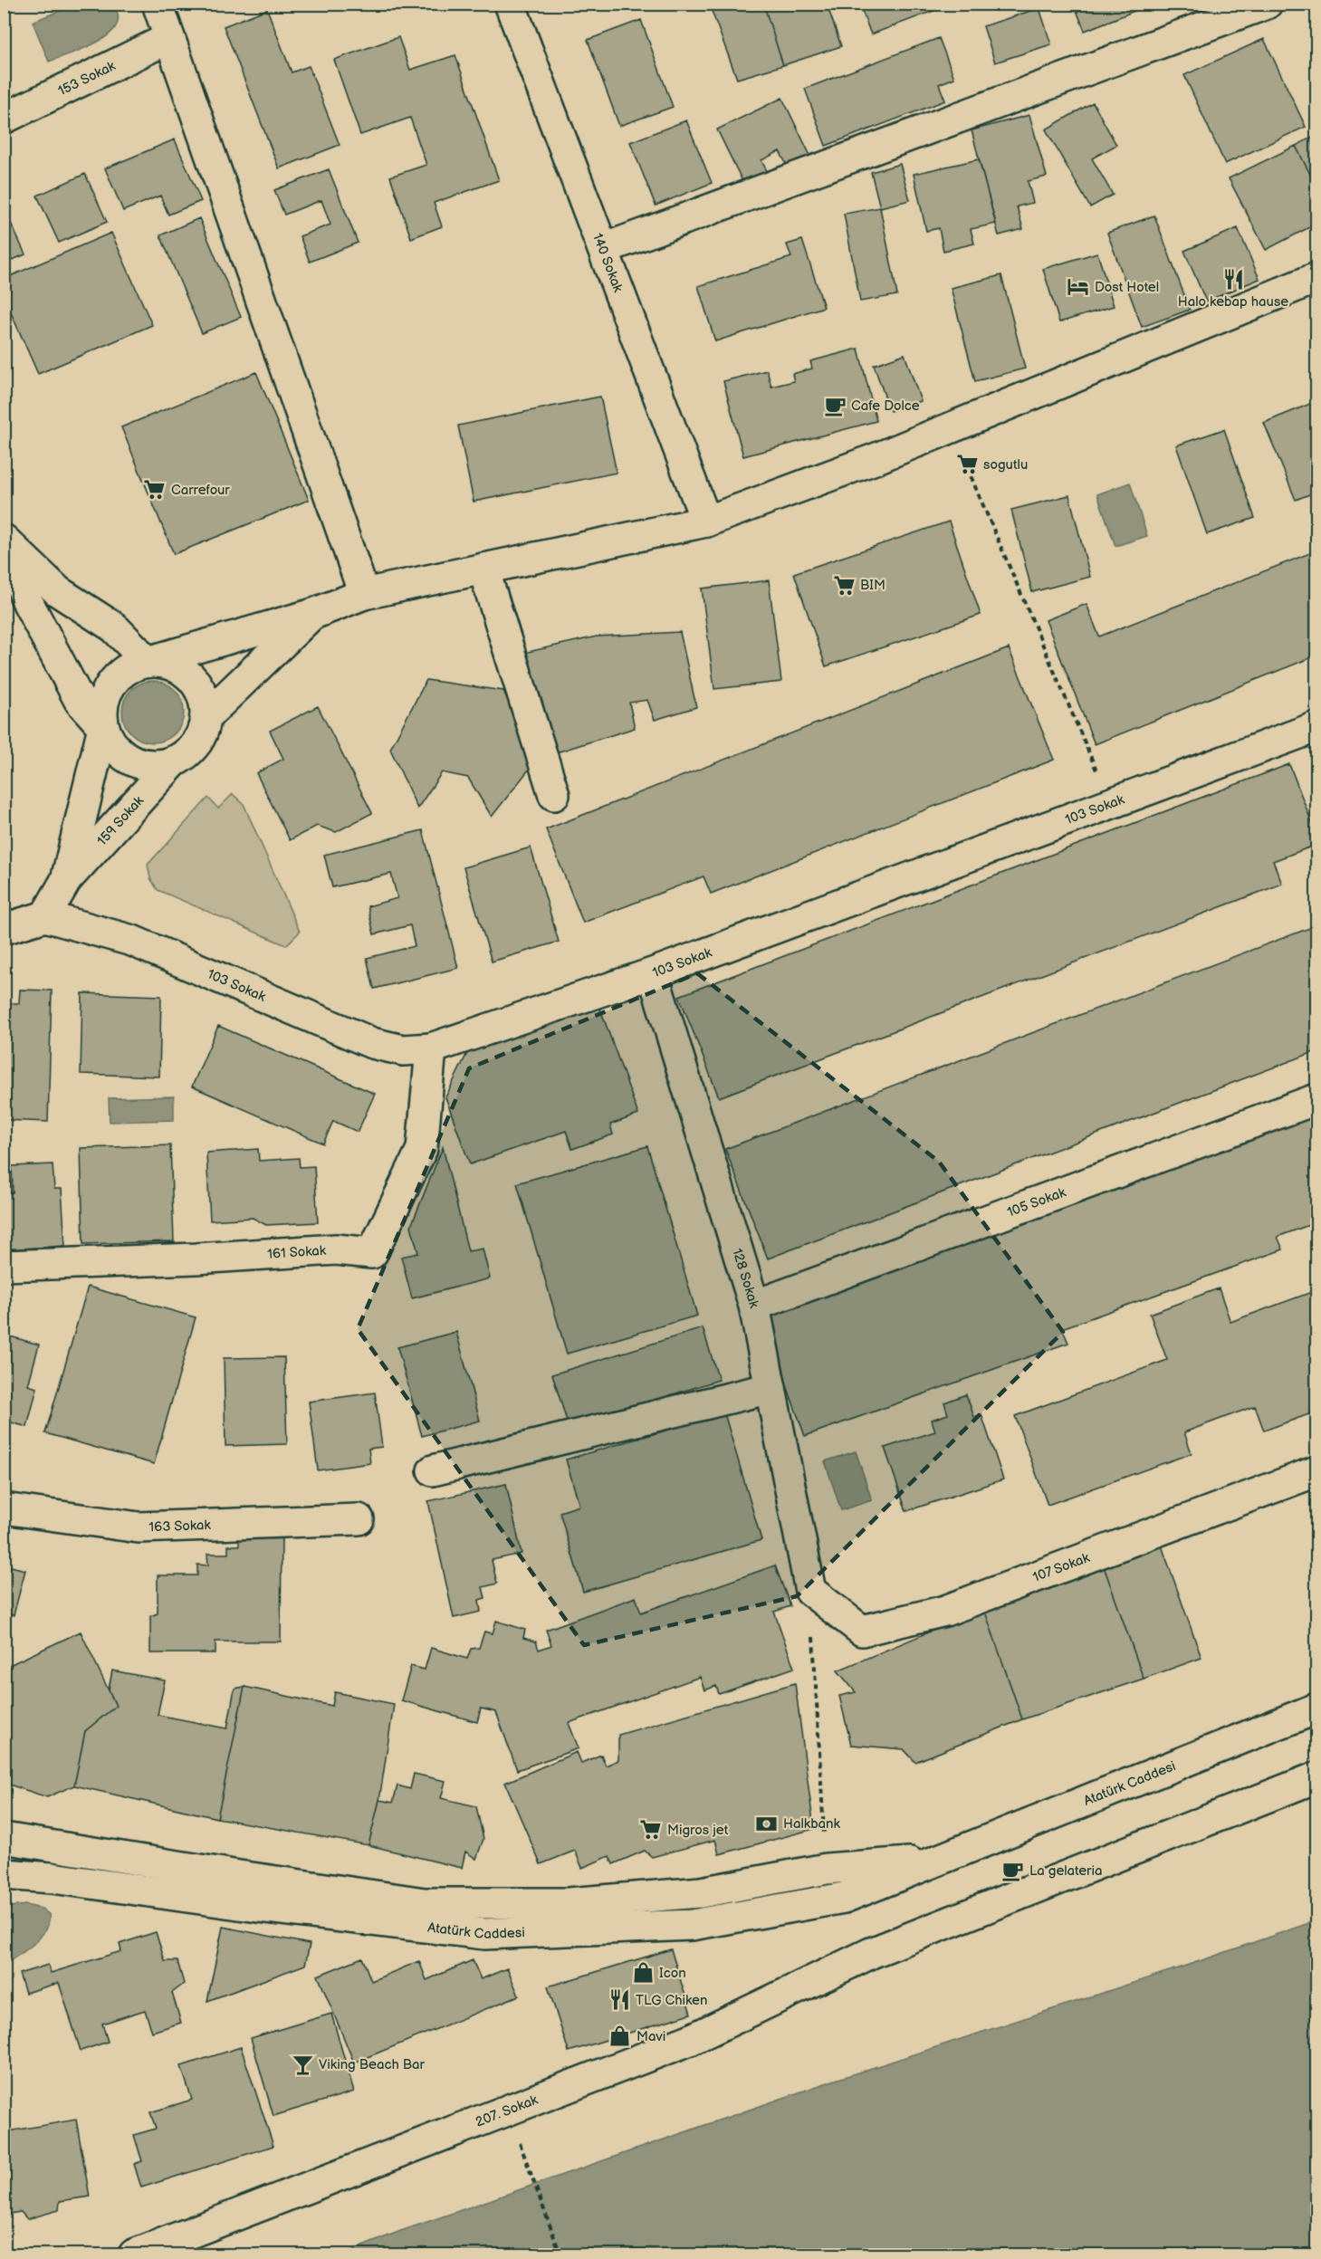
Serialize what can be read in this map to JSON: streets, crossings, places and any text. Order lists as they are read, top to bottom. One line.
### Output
{"streets":{"street":["153 Sokak","140 Sokak","103 Sokak","159 Sokak","105 Sokak","161 Sokak","128 Sokak","163 Sokak","107 Sokak","Atatürk Caddesi","207. Sokak"]},"crossings":[["103 Sokak","159 Sokak"],["103 Sokak","161 Sokak"],["103 Sokak","128 Sokak"],["105 Sokak","128 Sokak"],["128 Sokak","107 Sokak"]],"places":{"restaurant":["Halo kebap hause","TLG Chiken"],"hotel":["Dost Hotel"],"cafe":["Cafe Dolce","La gelateria"],"supermarket":["sogutlu","Carrefour","BIM","Migros jet"],"bank":["Halkbank"],"shop":["Icon","Mavi"],"bar":["Viking Beach Bar"]}}
